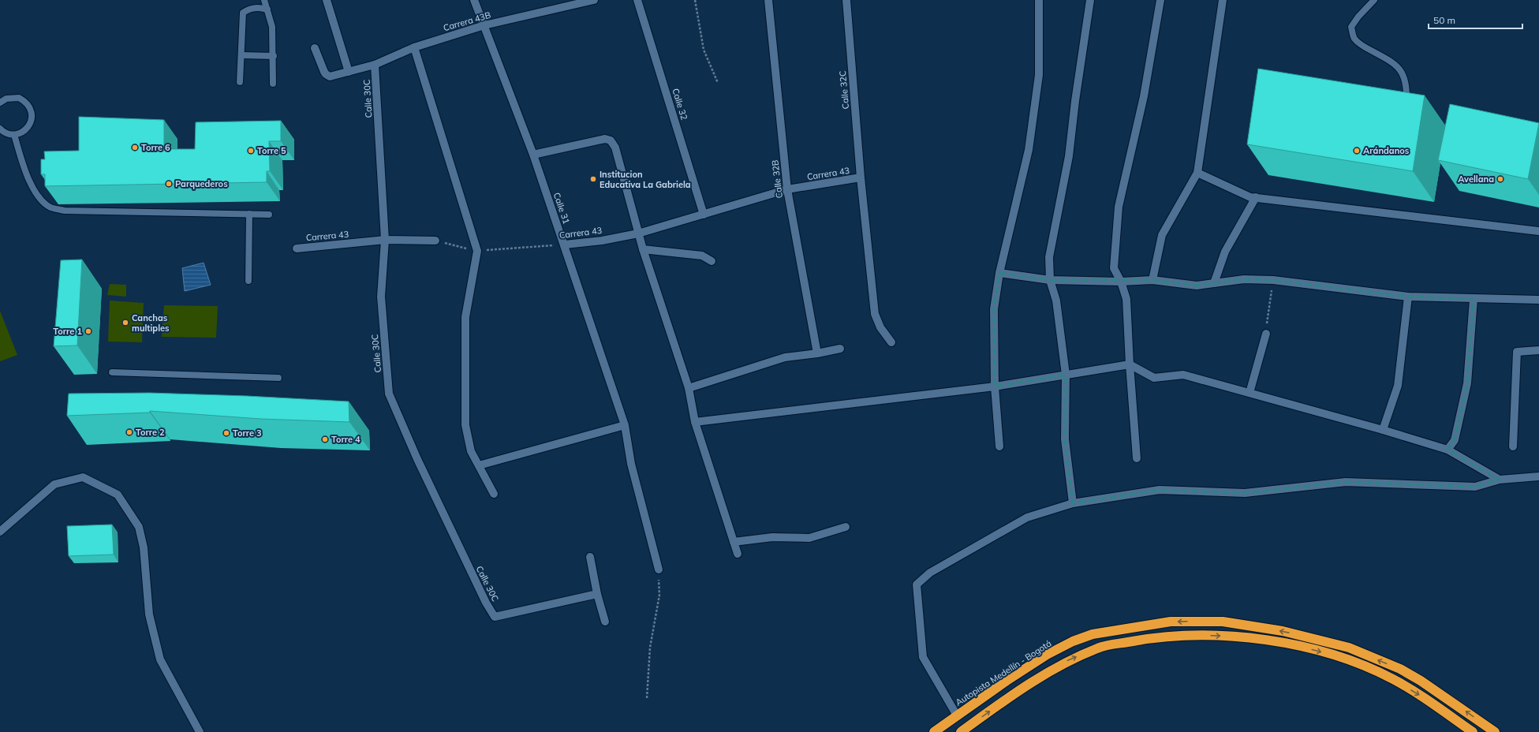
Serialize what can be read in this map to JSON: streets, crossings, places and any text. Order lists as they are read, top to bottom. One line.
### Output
{"streets":{"highway":["Autopista Medellín - Bogotá"],"street":["Carrera 43B","Calle 32C","Calle 30C","Calle 32","Carrera 43","Calle 32B","Calle 31"]},"crossings":[["Carrera 43B","Calle 30C"],["Carrera 43B","Calle 31"],["Calle 32C","Carrera 43"],["Calle 30C","Carrera 43"],["Calle 32","Carrera 43"],["Carrera 43","Calle 32B"],["Carrera 43","Calle 31"]],"places":["Torre 6","Torre 5","Arándanos","Institucion Educativa La Gabriela","Avellana","Parquederos","Canchas multiples","Torre 1","Torre 2","Torre 3","Torre 4"],"scale_bar":"50 m"}
